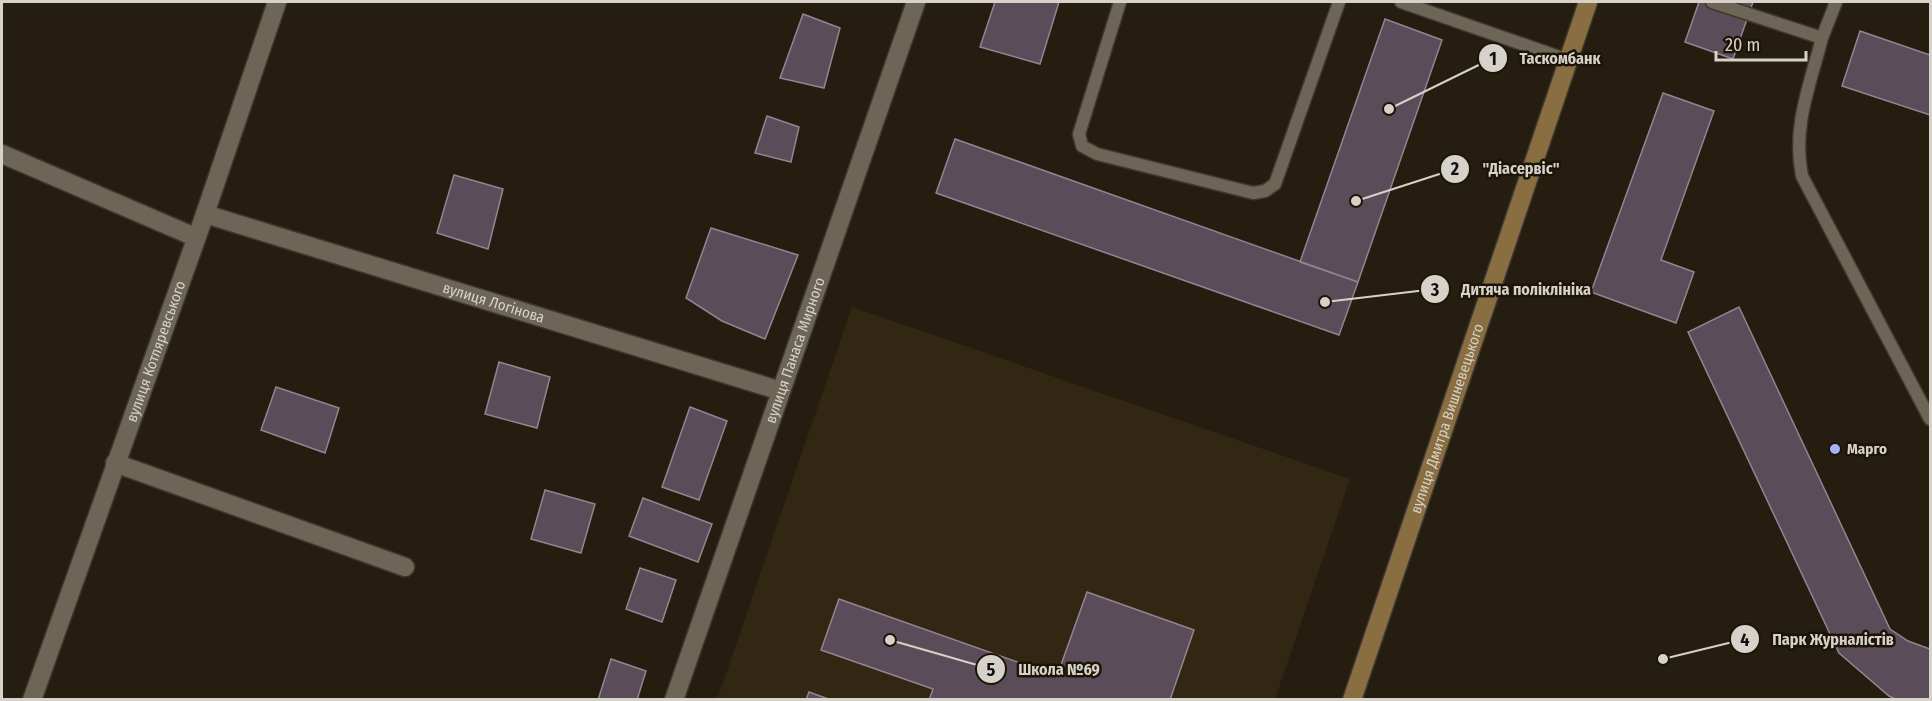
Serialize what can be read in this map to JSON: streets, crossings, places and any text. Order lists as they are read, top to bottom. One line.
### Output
{"streets":{"street":["вулиця Логінова","вулиця Панаса Мирного","вулиця Котляревського","вулиця Дмитра Вишневецького"]},"crossings":[["вулиця Логінова","вулиця Панаса Мирного"],["вулиця Логінова","вулиця Котляревського"]],"places":["Таскомбанк","\"Діасервіс\"","Дитяча поліклініка","Марго","Школа №69","Парк Журналістів"],"scale_bar":"20 m"}
